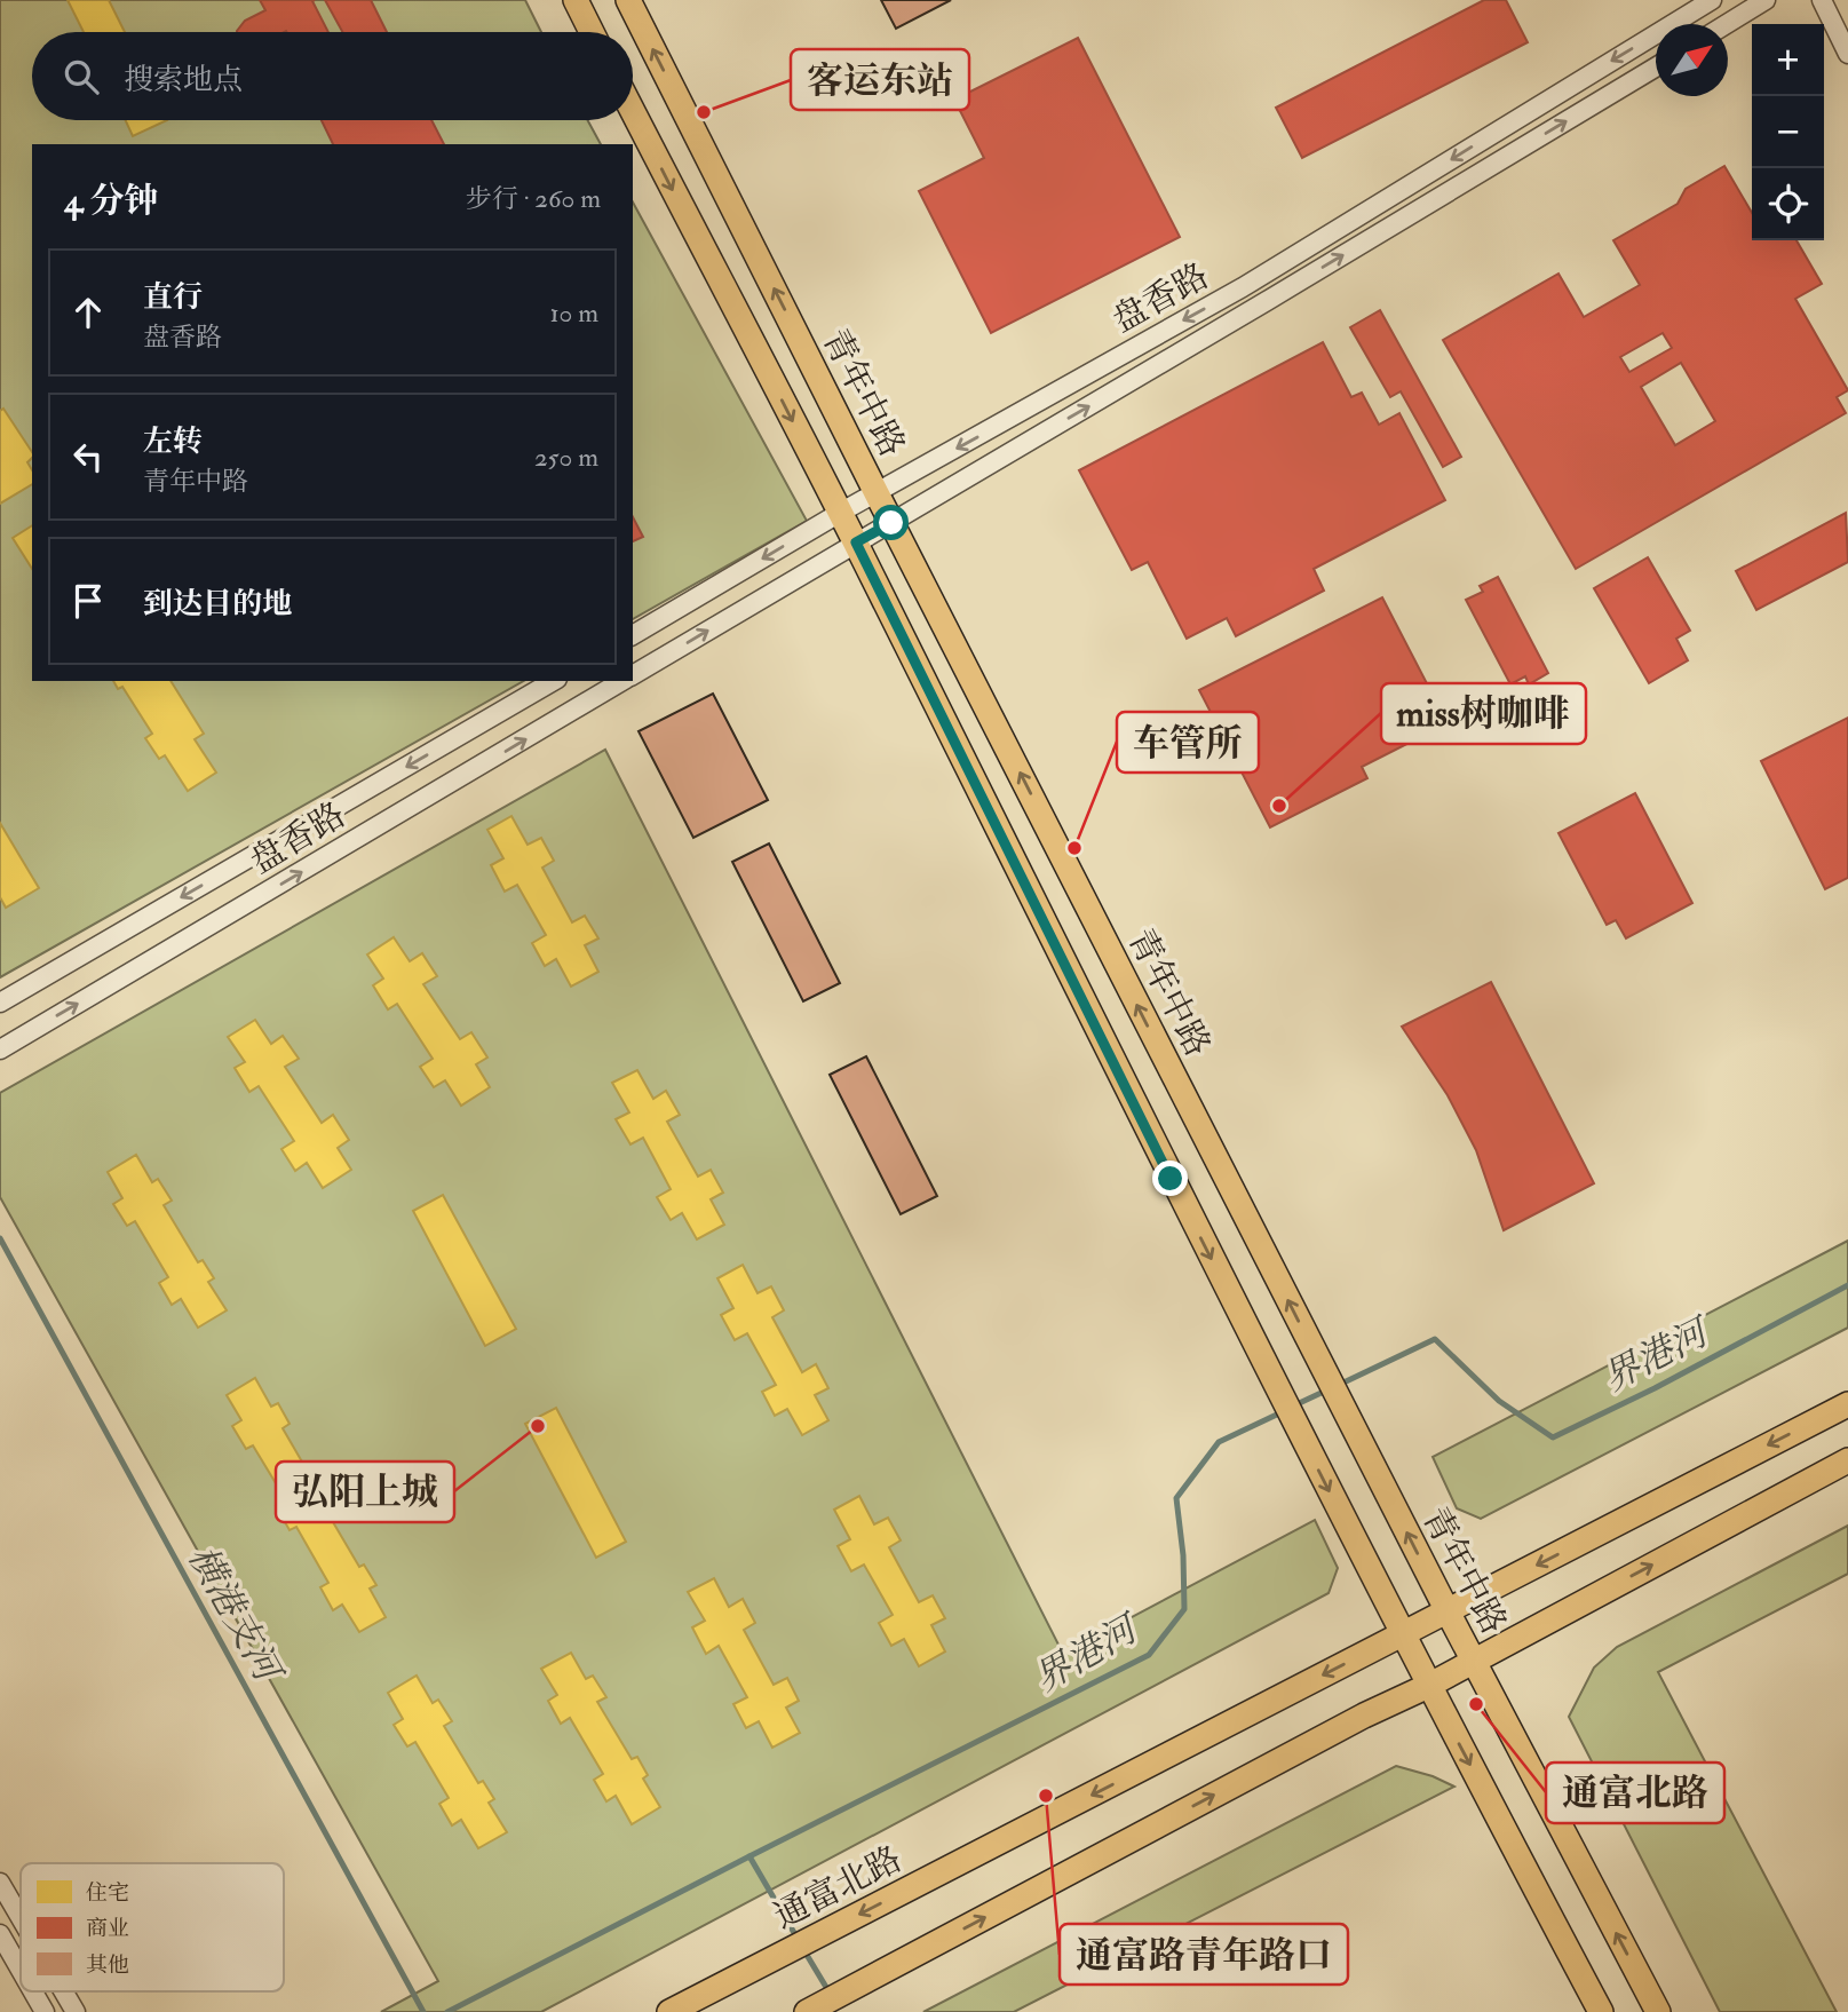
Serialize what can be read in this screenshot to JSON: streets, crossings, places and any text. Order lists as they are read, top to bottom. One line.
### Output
{"streets":{"main road":["青年中路","通富北路"],"street":["盘香路"]},"crossings":[["盘香路","青年中路"],["青年中路","通富北路"]],"water":["界港河","横港支河"],"places":["客运东站","miss树咖啡","车管所","弘阳上城","通富北路","通富路青年路口"],"legend":["住宅","商业","其他"],"north":"top right","page":{"map_buttons":["+","−"],"search":"搜索地点","heading":["4 分钟","步行 · 260 m"],"list":[["直行","盘香路","10 m"],["左转","青年中路","250 m"],"到达目的地"]}}
